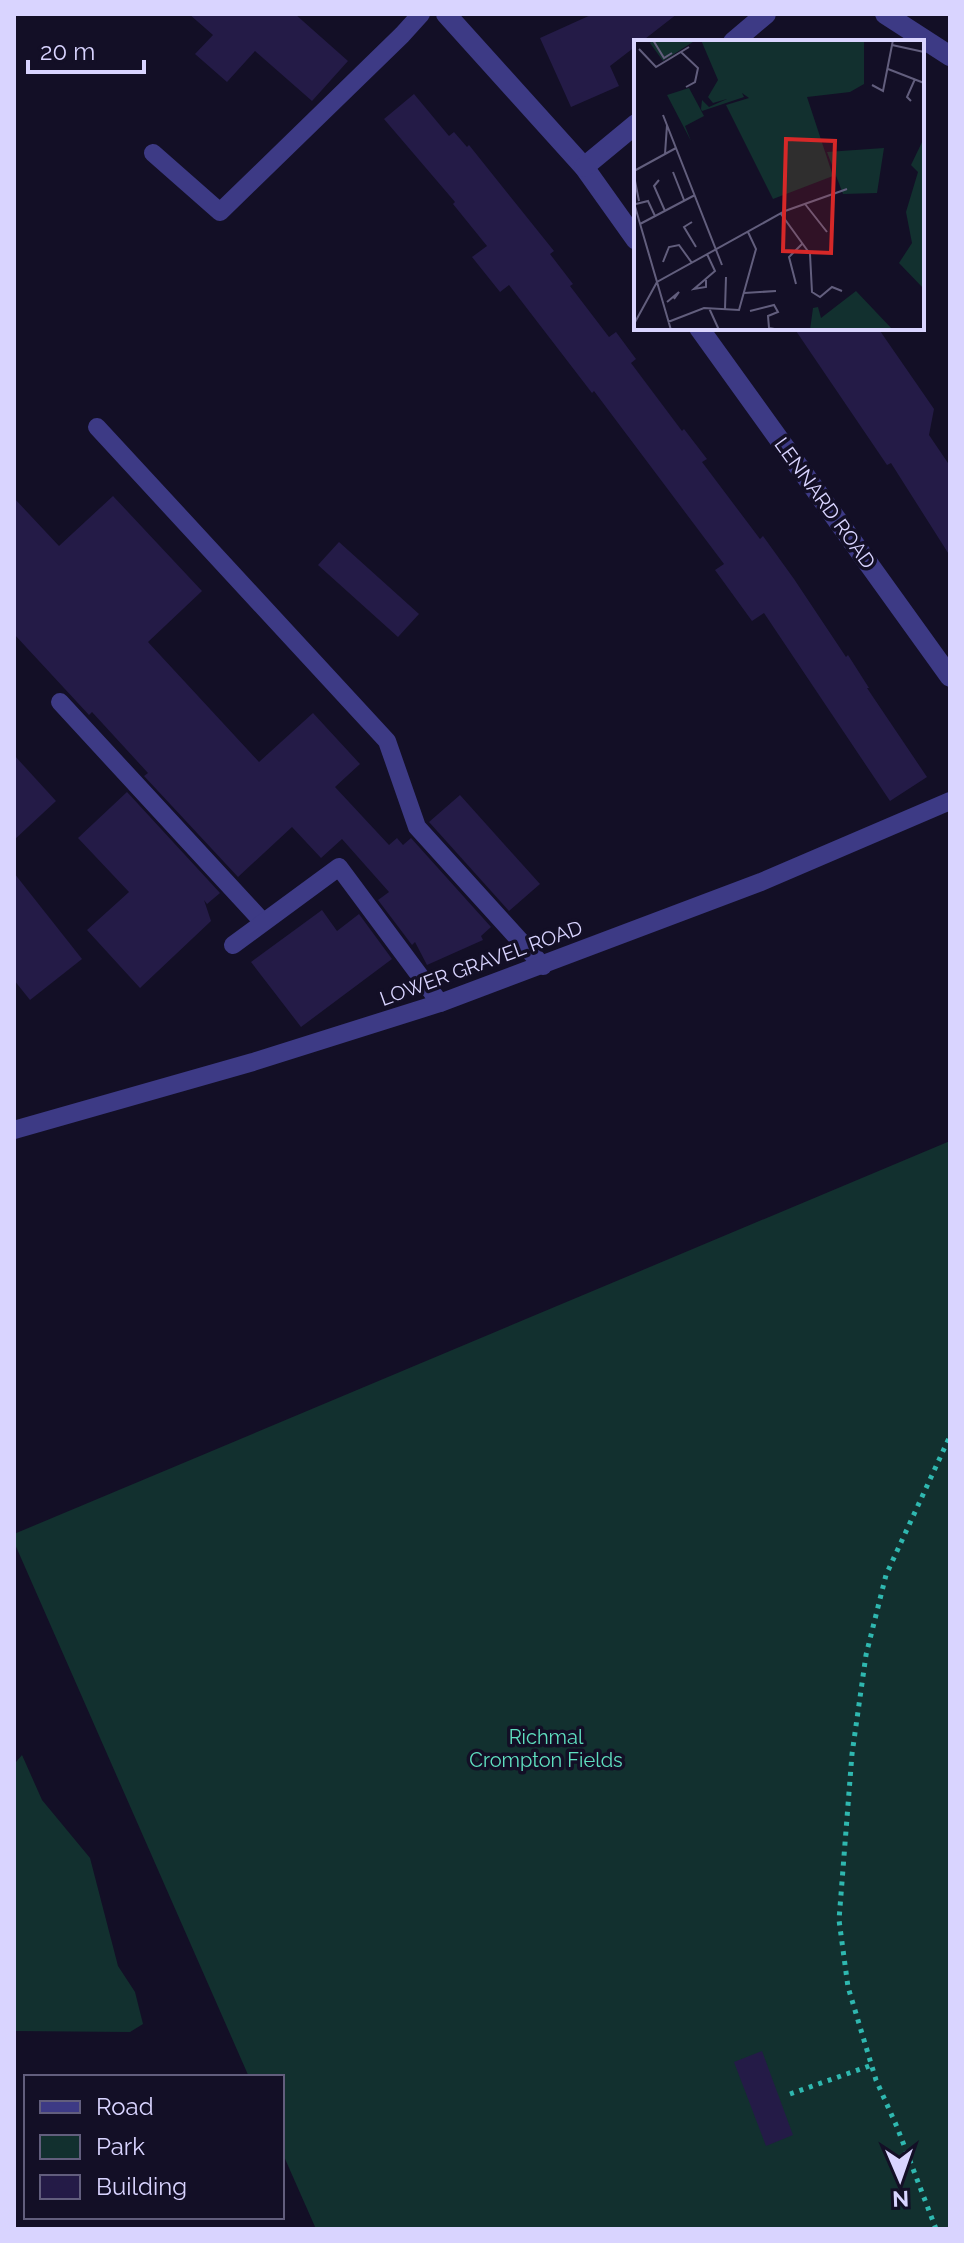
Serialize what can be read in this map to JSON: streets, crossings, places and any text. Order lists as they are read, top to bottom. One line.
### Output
{"streets":{"street":["LENNARD ROAD"],"lane":["LOWER GRAVEL ROAD"]},"parks":["Richmal Crompton Fields"],"legend":["Road","Park","Building"],"scale_bar":"20 m","north":"bottom"}
